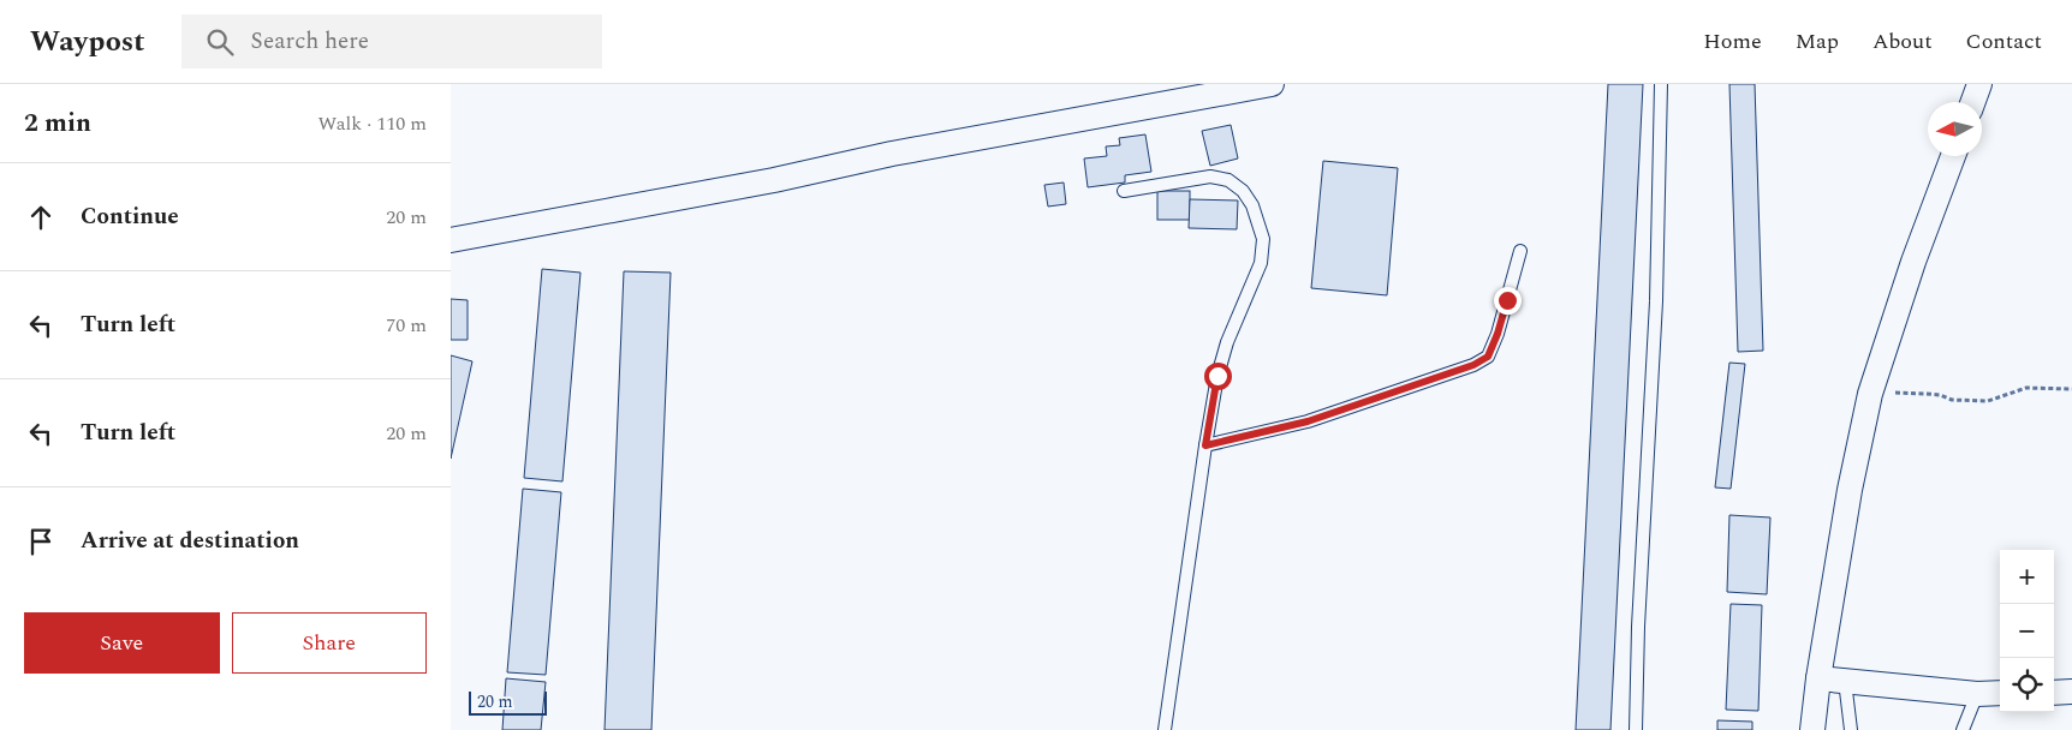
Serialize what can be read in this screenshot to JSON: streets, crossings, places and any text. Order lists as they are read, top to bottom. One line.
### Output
{"scale_bar":"20 m","north":"left","page":{"header":"Waypost","search":"Search here","nav":["Home","Map","About","Contact"],"heading":["2 min","Walk · 110 m"],"list":[["Continue","20 m"],["Turn left","70 m"],["Turn left","20 m"],"Arrive at destination"],"map_buttons":["+","−"],"buttons":["Save","Share"],"scale":"20 m"}}
